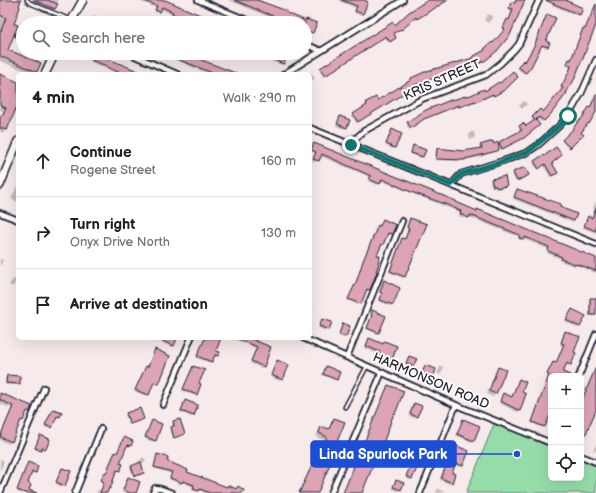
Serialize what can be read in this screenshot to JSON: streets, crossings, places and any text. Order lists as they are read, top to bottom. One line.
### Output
{"streets":{"street":["KRIS STREET","HARMONSON ROAD"]},"places":["Linda Spurlock Park"],"page":{"search":"Search here","heading":["4 min","Walk · 290 m"],"list":[["Continue","Rogene Street","160 m"],["Turn right","Onyx Drive North","130 m"],"Arrive at destination"],"map_buttons":["+","−"]}}
